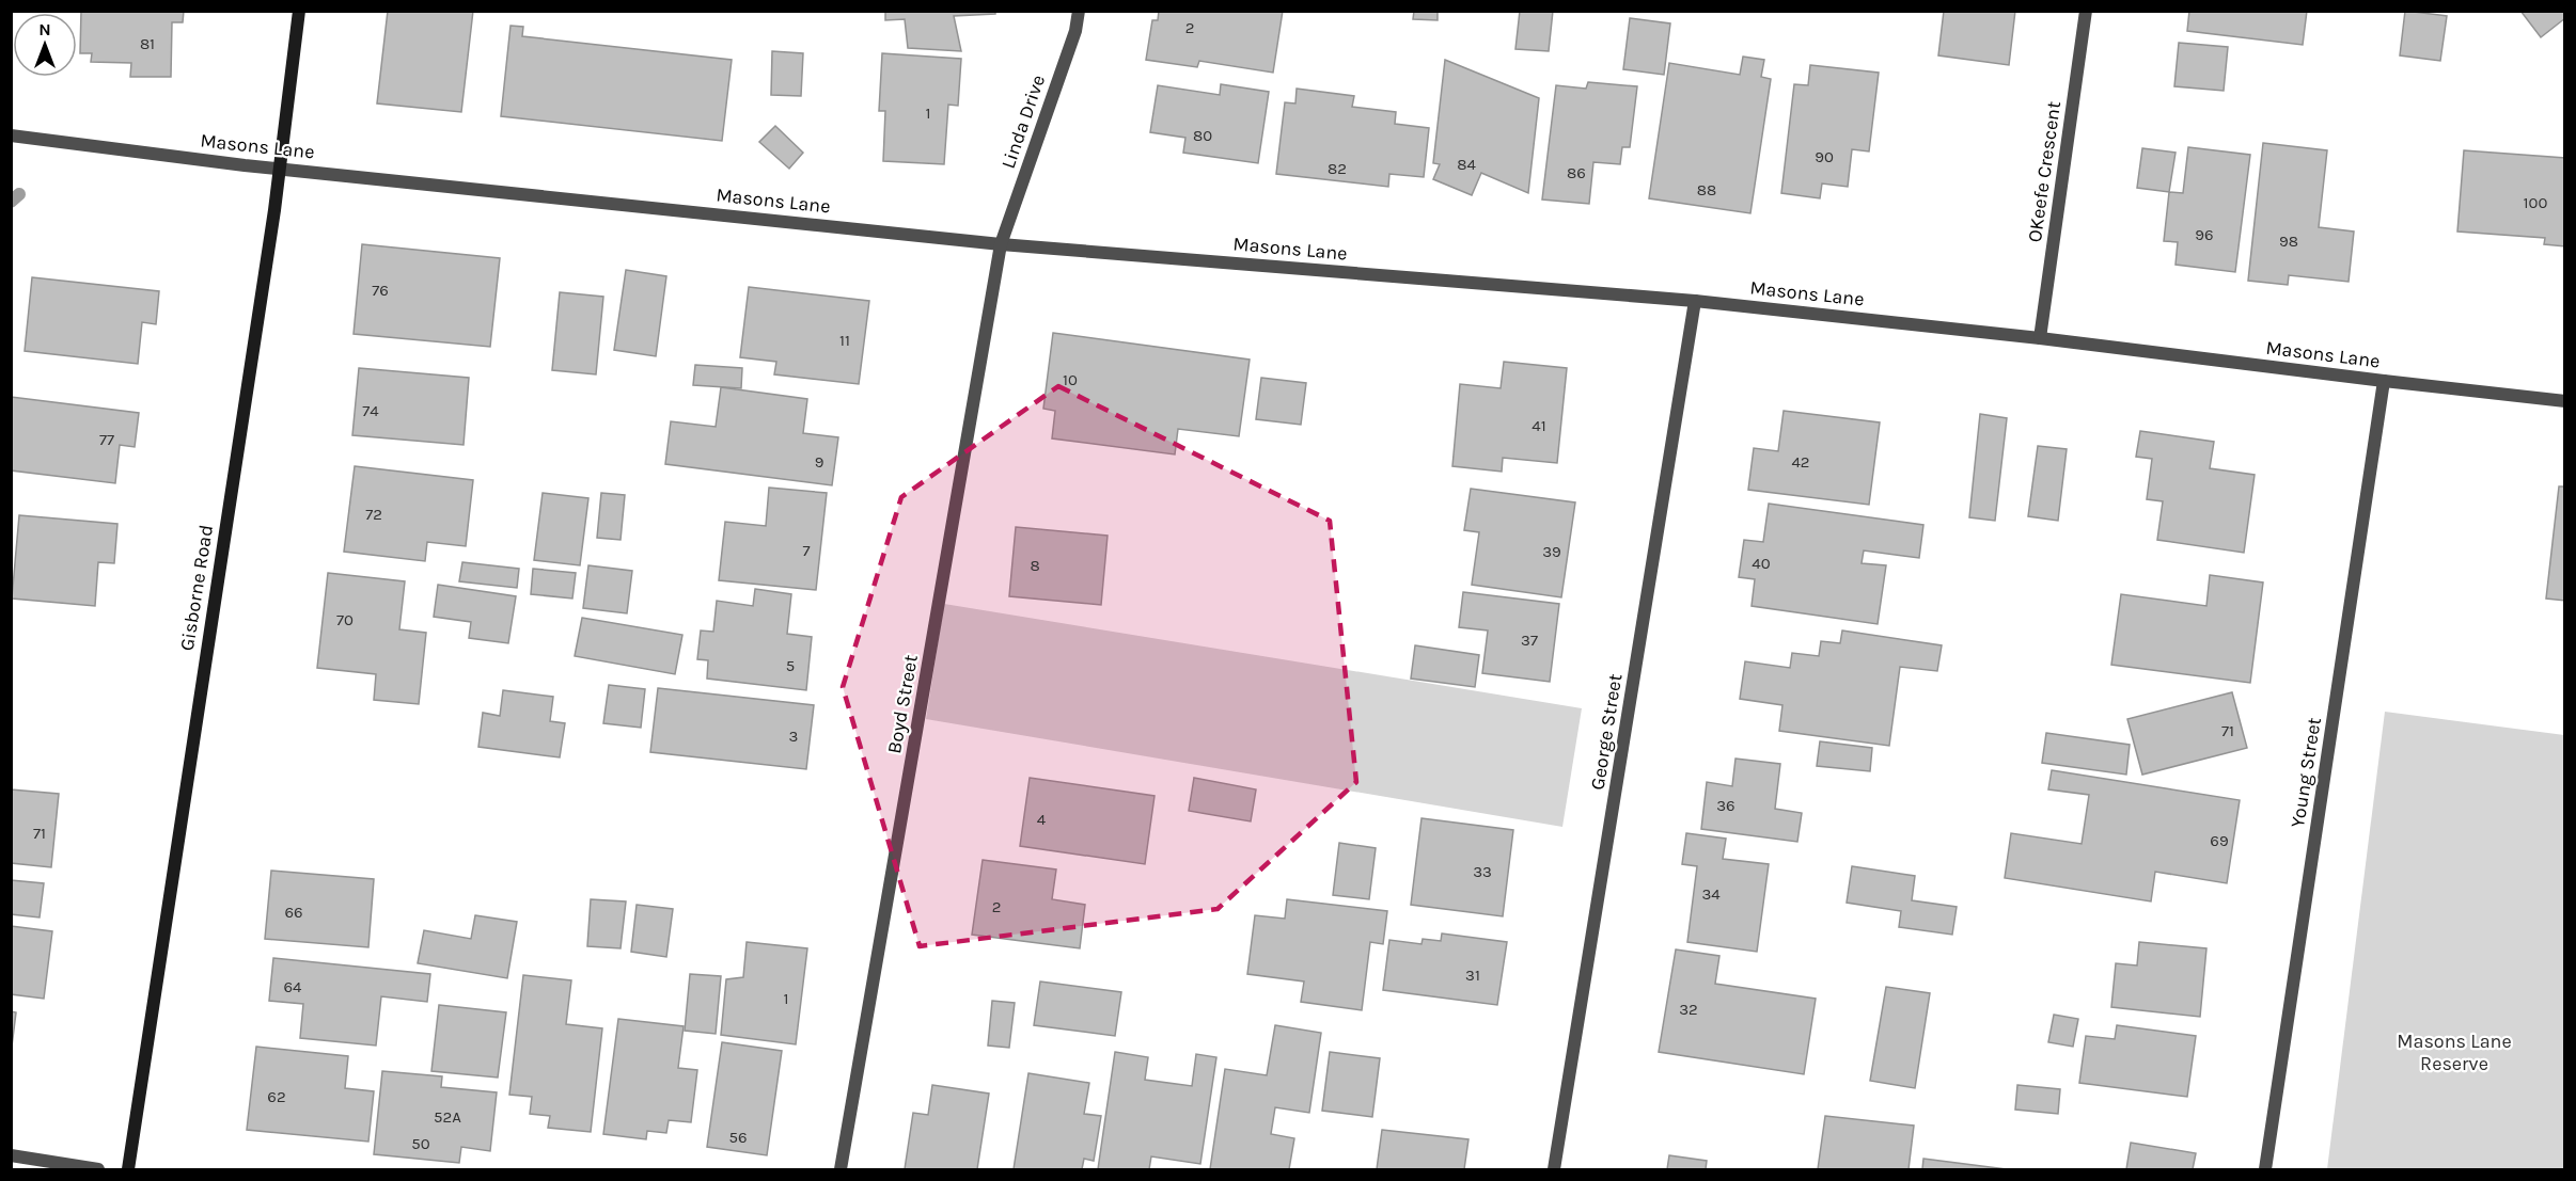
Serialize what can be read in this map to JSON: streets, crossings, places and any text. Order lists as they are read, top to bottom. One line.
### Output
{"streets":{"main road":["Gisborne Road"],"street":["Linda Drive","Masons Lane","OKeefe Crescent","Boyd Street","George Street","Young Street"]},"crossings":[["Linda Drive","Masons Lane"],["Linda Drive","Boyd Street"],["Masons Lane","OKeefe Crescent"],["Masons Lane","Gisborne Road"],["Masons Lane","Boyd Street"],["Masons Lane","George Street"],["Masons Lane","Young Street"]],"parks":["Masons Lane Reserve"],"house_numbers":["2","81","1","80","90","84","82","86","88","100","96","98","76","11","10","74","41","77","9","42","72","7","39","40","8","70","37","5","71","3","36","4","71","69","33","34","2","66","31","64","1","32","62","52A","56","50"],"north":"top"}
